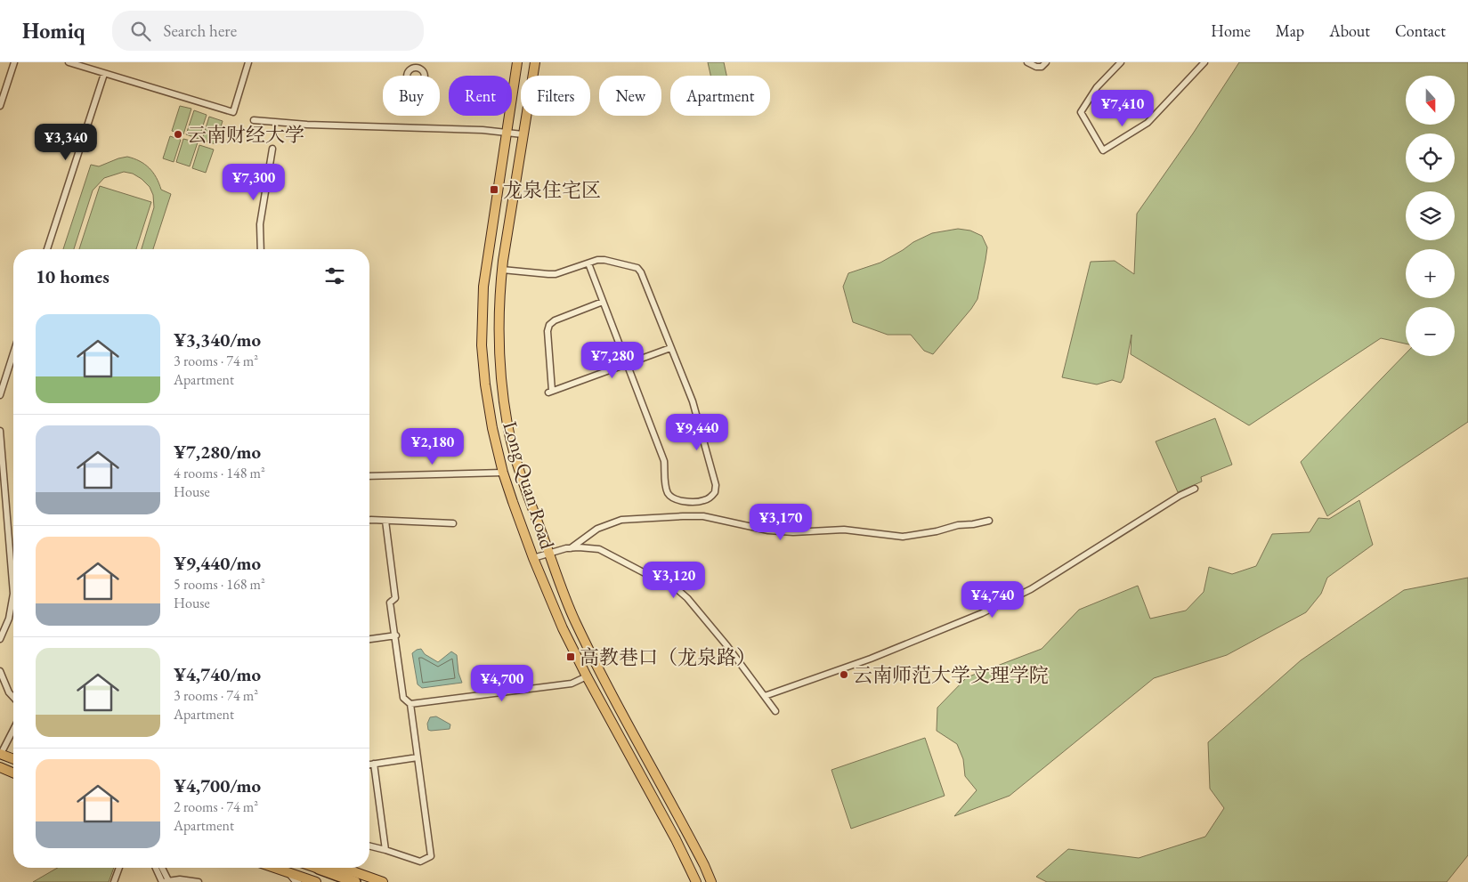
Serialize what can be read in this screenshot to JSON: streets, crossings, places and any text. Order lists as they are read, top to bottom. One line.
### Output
{"streets":{"main road":["Long Quan Road"]},"places":{"other":["云南财经大学","云南师范大学文理学院"],"transit":["龙泉住宅区","高教巷口（龙泉路）"]},"north":"bottom","page":{"header":"Homiq","search":"Search here","nav":["Home","Map","About","Contact"],"map_buttons":["+","−"],"chip":["Buy","Rent","Filters","New","Apartment"],"price":["¥7,410","¥3,340","¥7,300","¥7,280","¥9,440","¥2,180","¥3,170","¥3,120","¥4,740","¥4,700"],"heading":"10 homes","list":[{"name":"¥3,340/mo","note":"3 rooms · 74 m² · Apartment"},{"name":"¥7,280/mo","note":"4 rooms · 148 m² · House"},{"name":"¥9,440/mo","note":"5 rooms · 168 m² · House"},{"name":"¥4,740/mo","note":"3 rooms · 74 m² · Apartment"},{"name":"¥4,700/mo","note":"2 rooms · 74 m² · Apartment"}]}}
